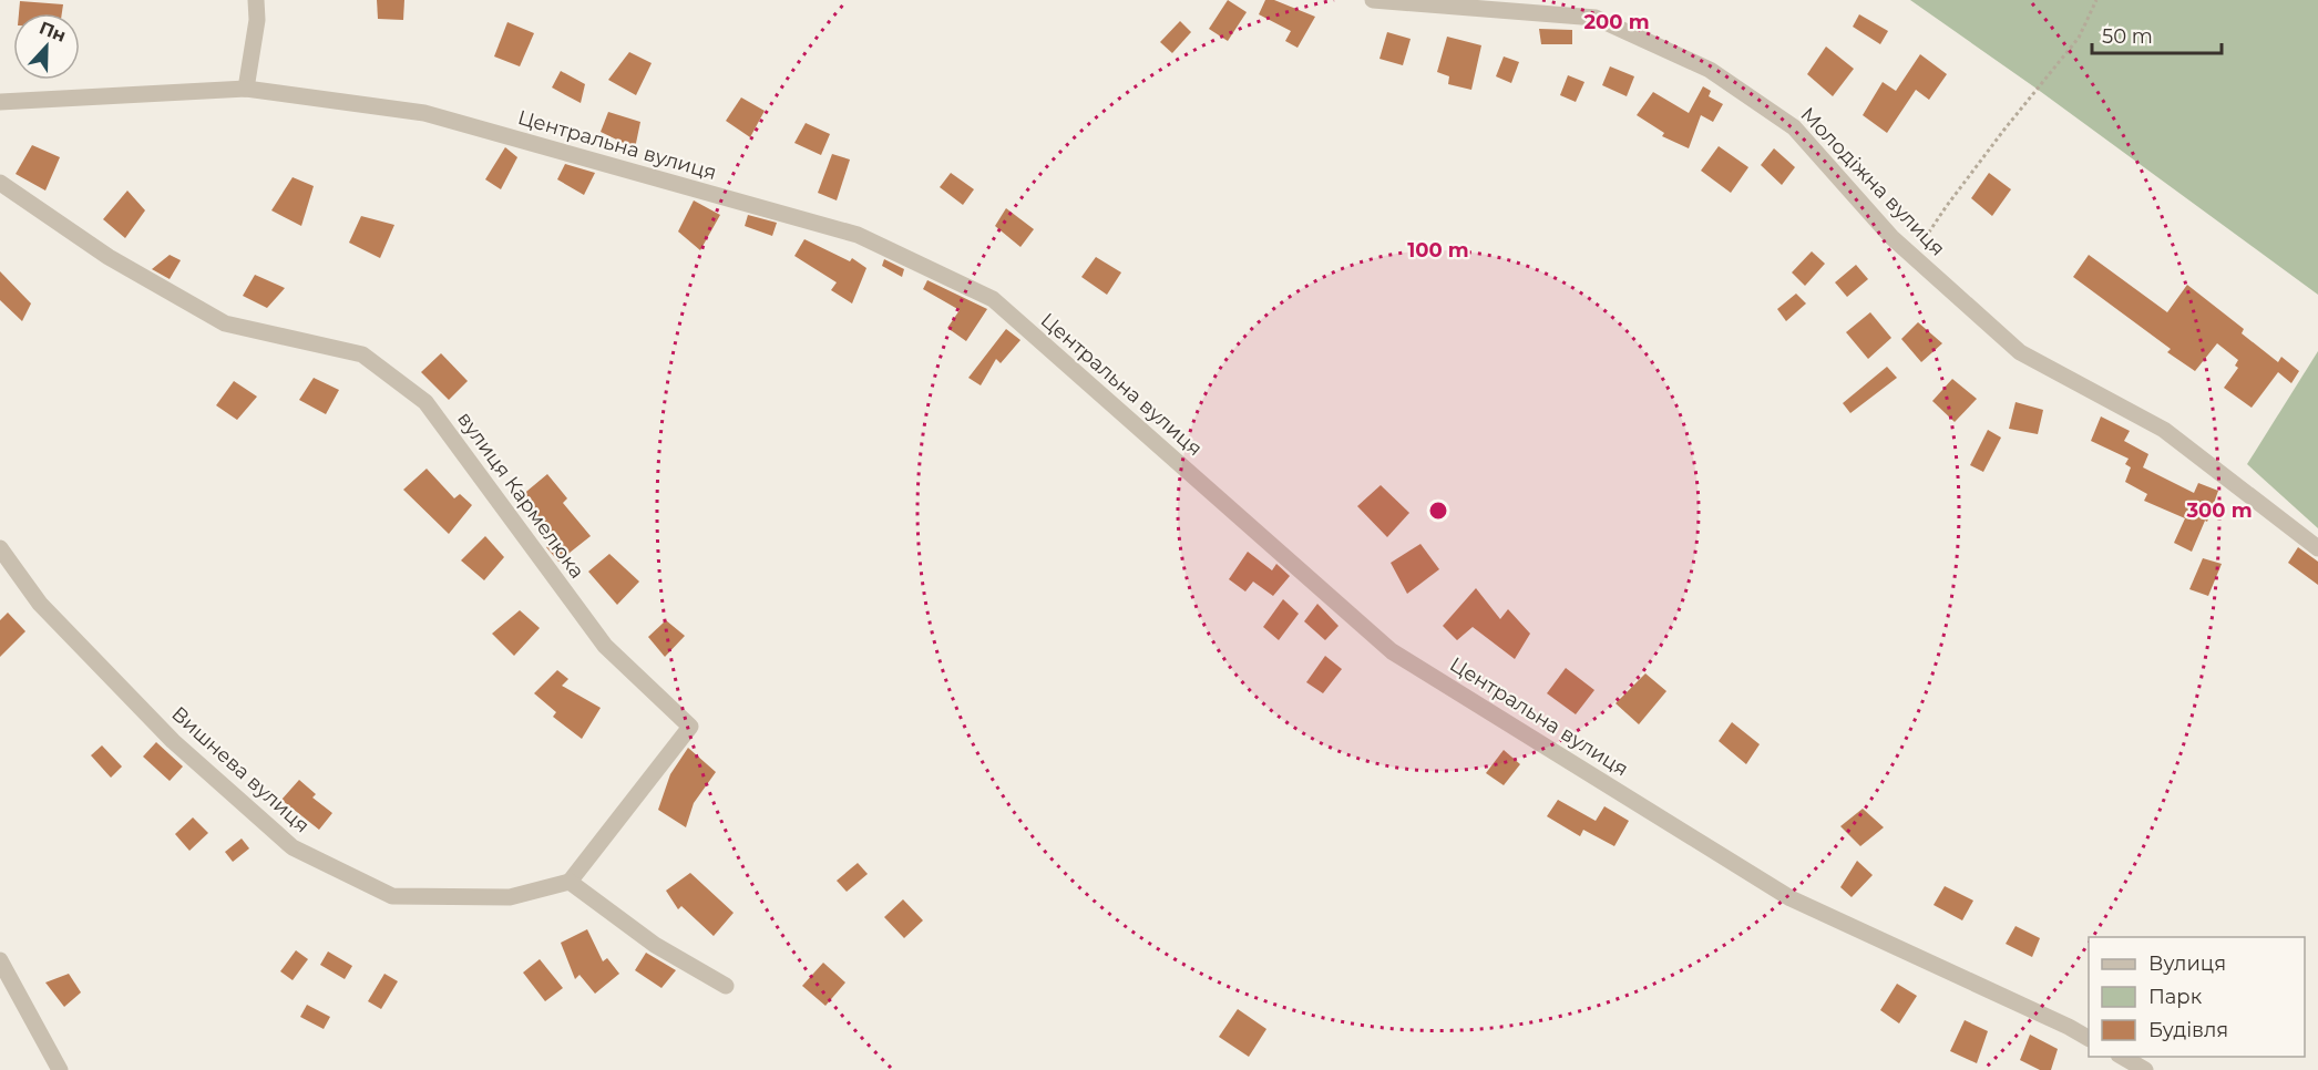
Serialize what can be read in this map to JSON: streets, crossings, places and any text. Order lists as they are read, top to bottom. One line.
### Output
{"streets":{"street":["Центральна вулиця","Молодіжна вулиця","вулиця Кармелюка","Вишнева вулиця"]},"crossings":[["вулиця Кармелюка","Вишнева вулиця"]],"legend":["Вулиця","Парк","Будівля"],"scale_bar":"50 m","north":"top","rings":["200 m","100 m","300 m"]}
